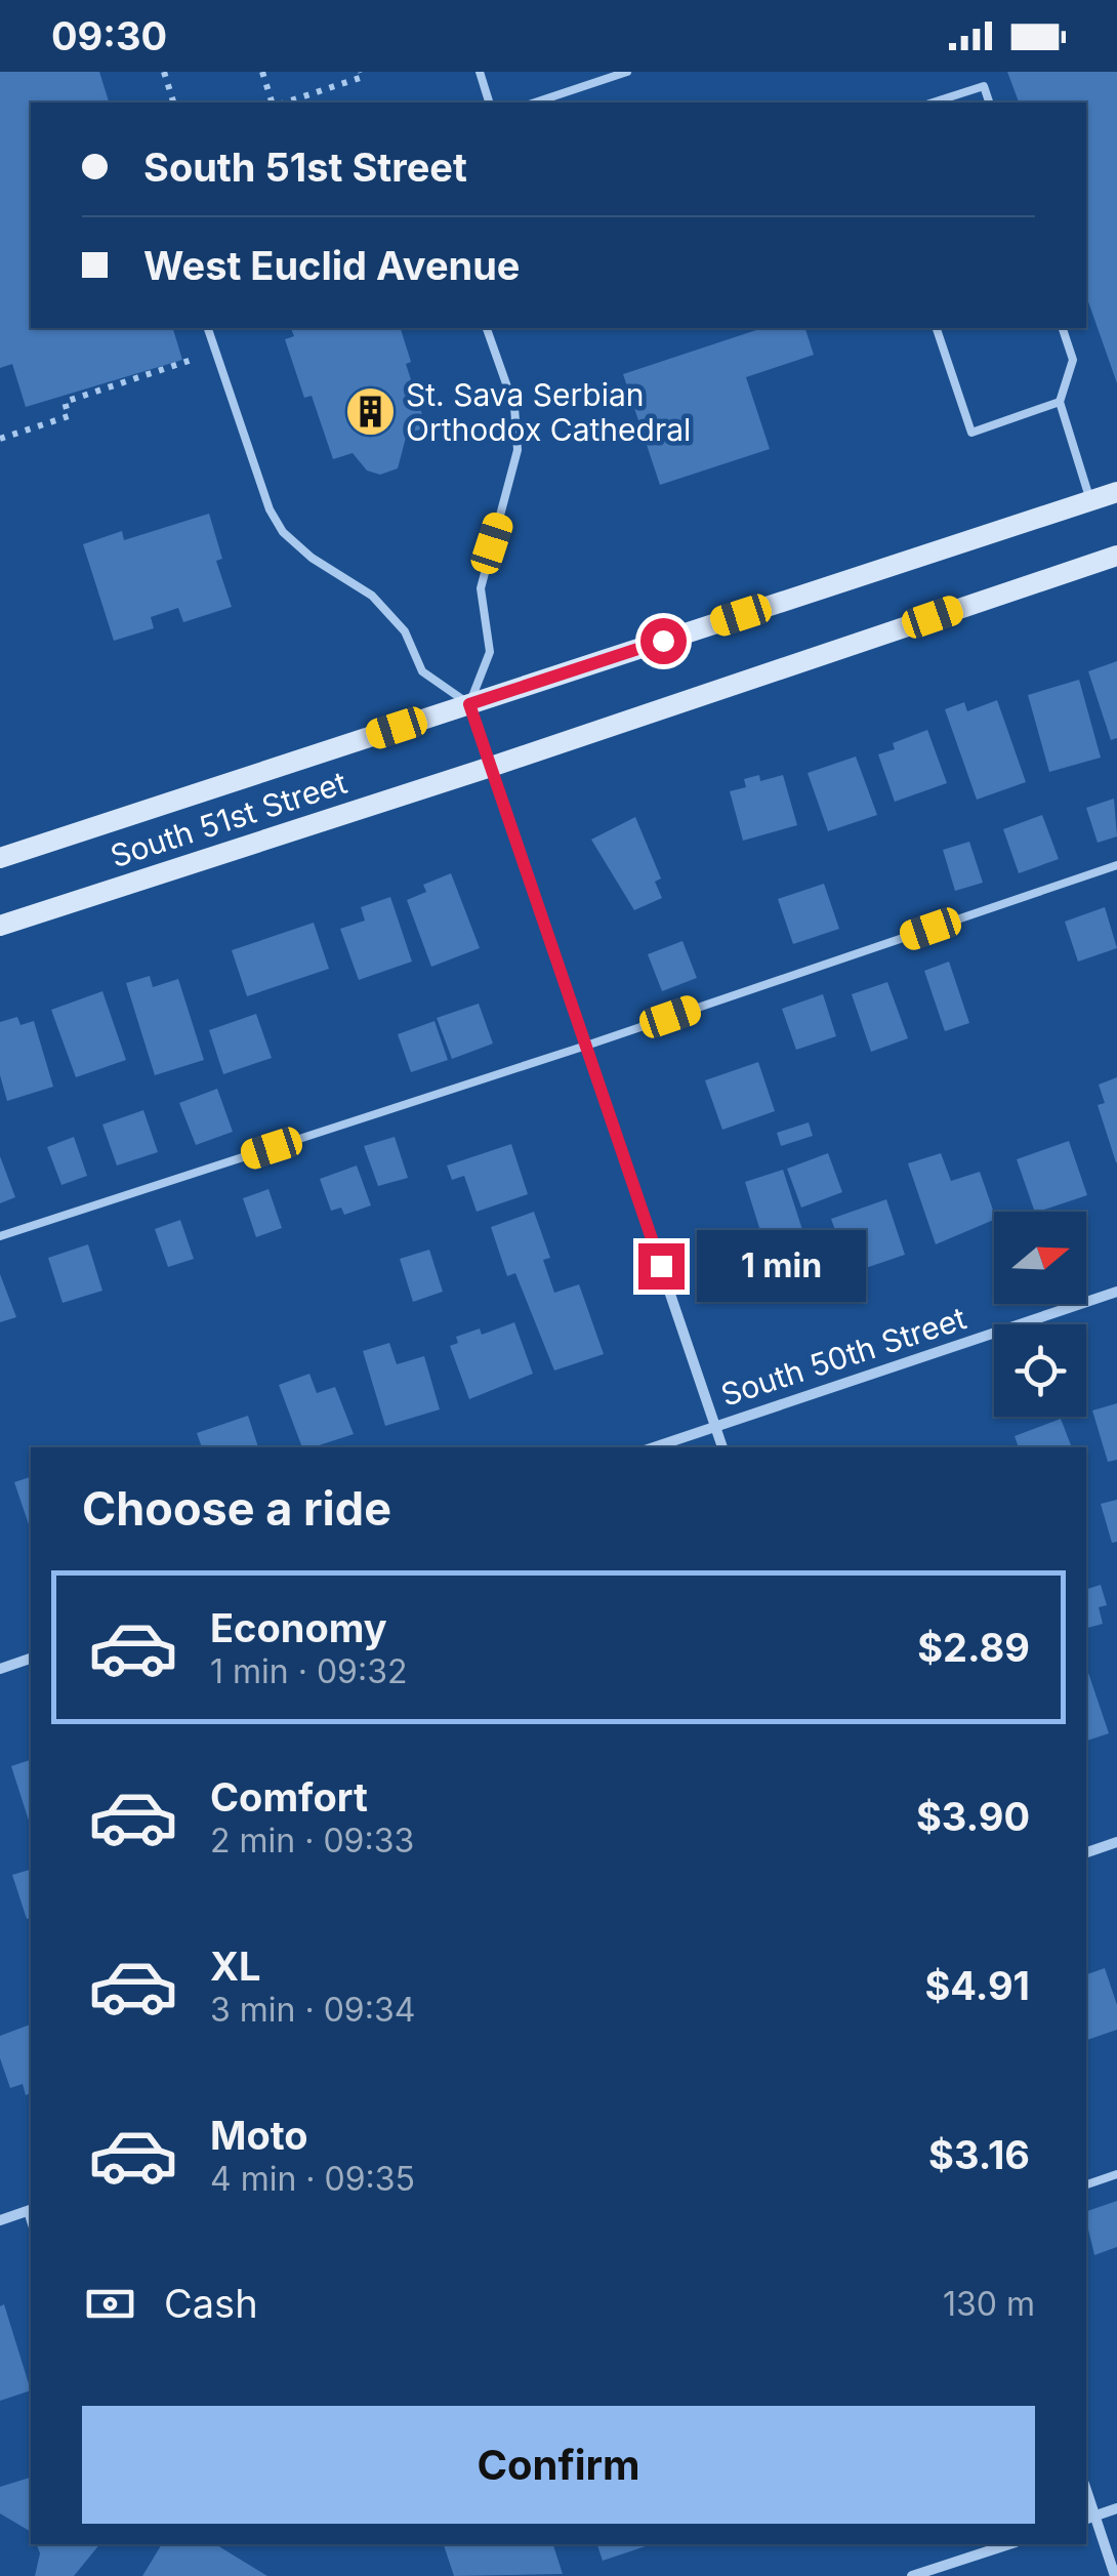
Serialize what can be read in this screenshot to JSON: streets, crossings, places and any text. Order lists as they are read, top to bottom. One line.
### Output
{"streets":{"street":["South 51st Street","South 50th Street"]},"places":{"building":["St. Sava Serbian Orthodox Cathedral"]},"north":"right","page":{"status":"09:30","banner":["South 51st Street","West Euclid Avenue"],"bubble":"1 min","heading":"Choose a ride","list":[{"name":"Economy","note":"1 min · 09:32","value":"$2.89"},{"name":"Comfort","note":"2 min · 09:33","value":"$3.90"},{"name":"XL","note":"3 min · 09:34","value":"$4.91"},{"name":"Moto","note":"4 min · 09:35","value":"$3.16"}],"pay":["Cash","130 m"],"buttons":"Confirm"}}
